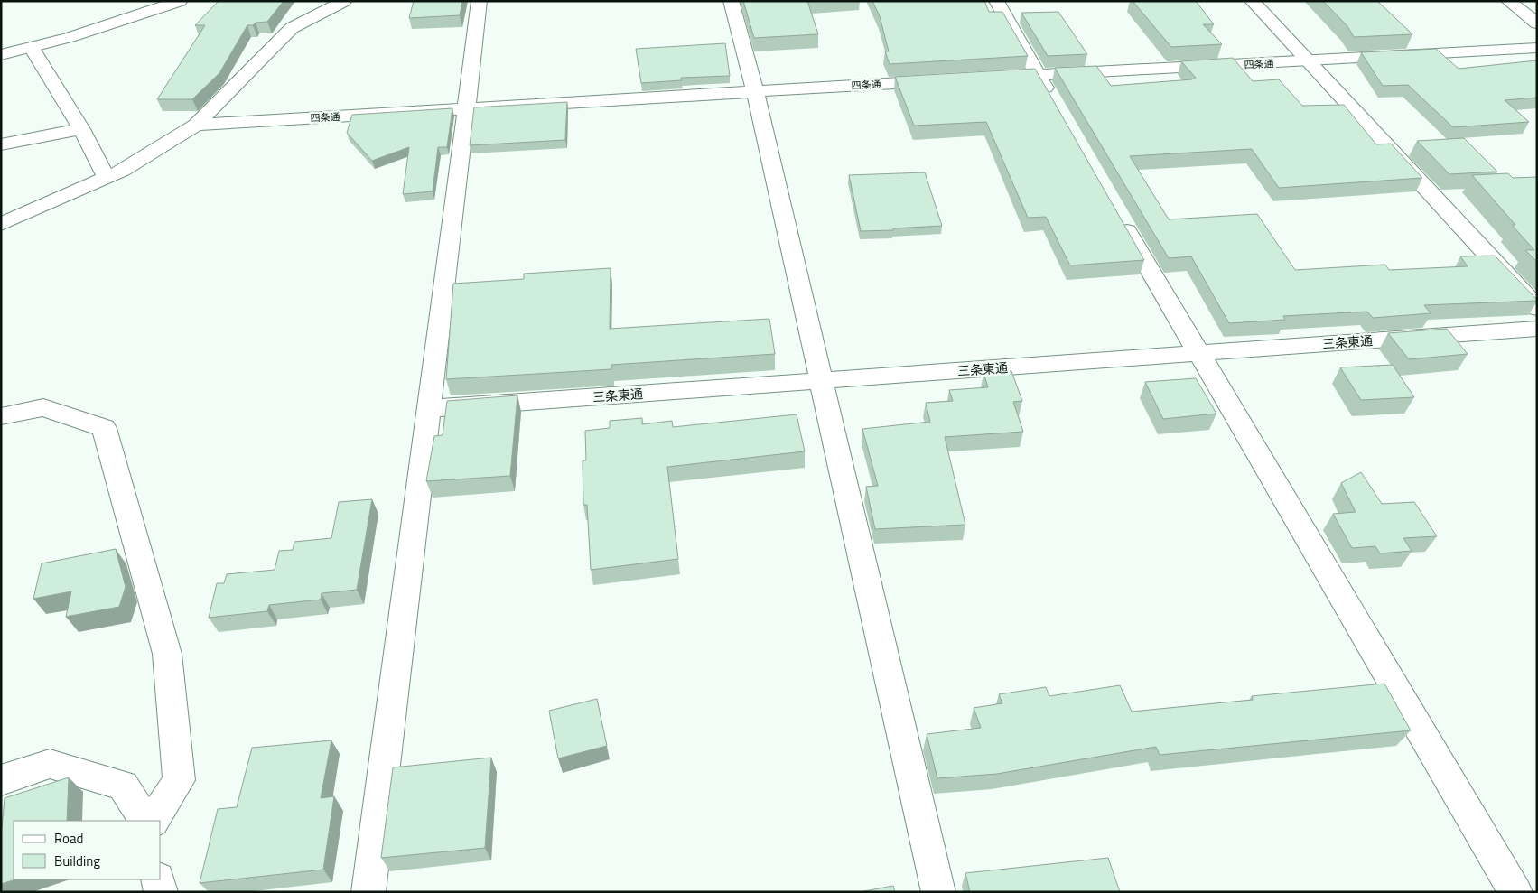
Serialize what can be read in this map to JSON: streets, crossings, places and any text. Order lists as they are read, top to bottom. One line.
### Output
{"streets":{"street":["四条通","三条東通"]},"legend":["Road","Building"]}
